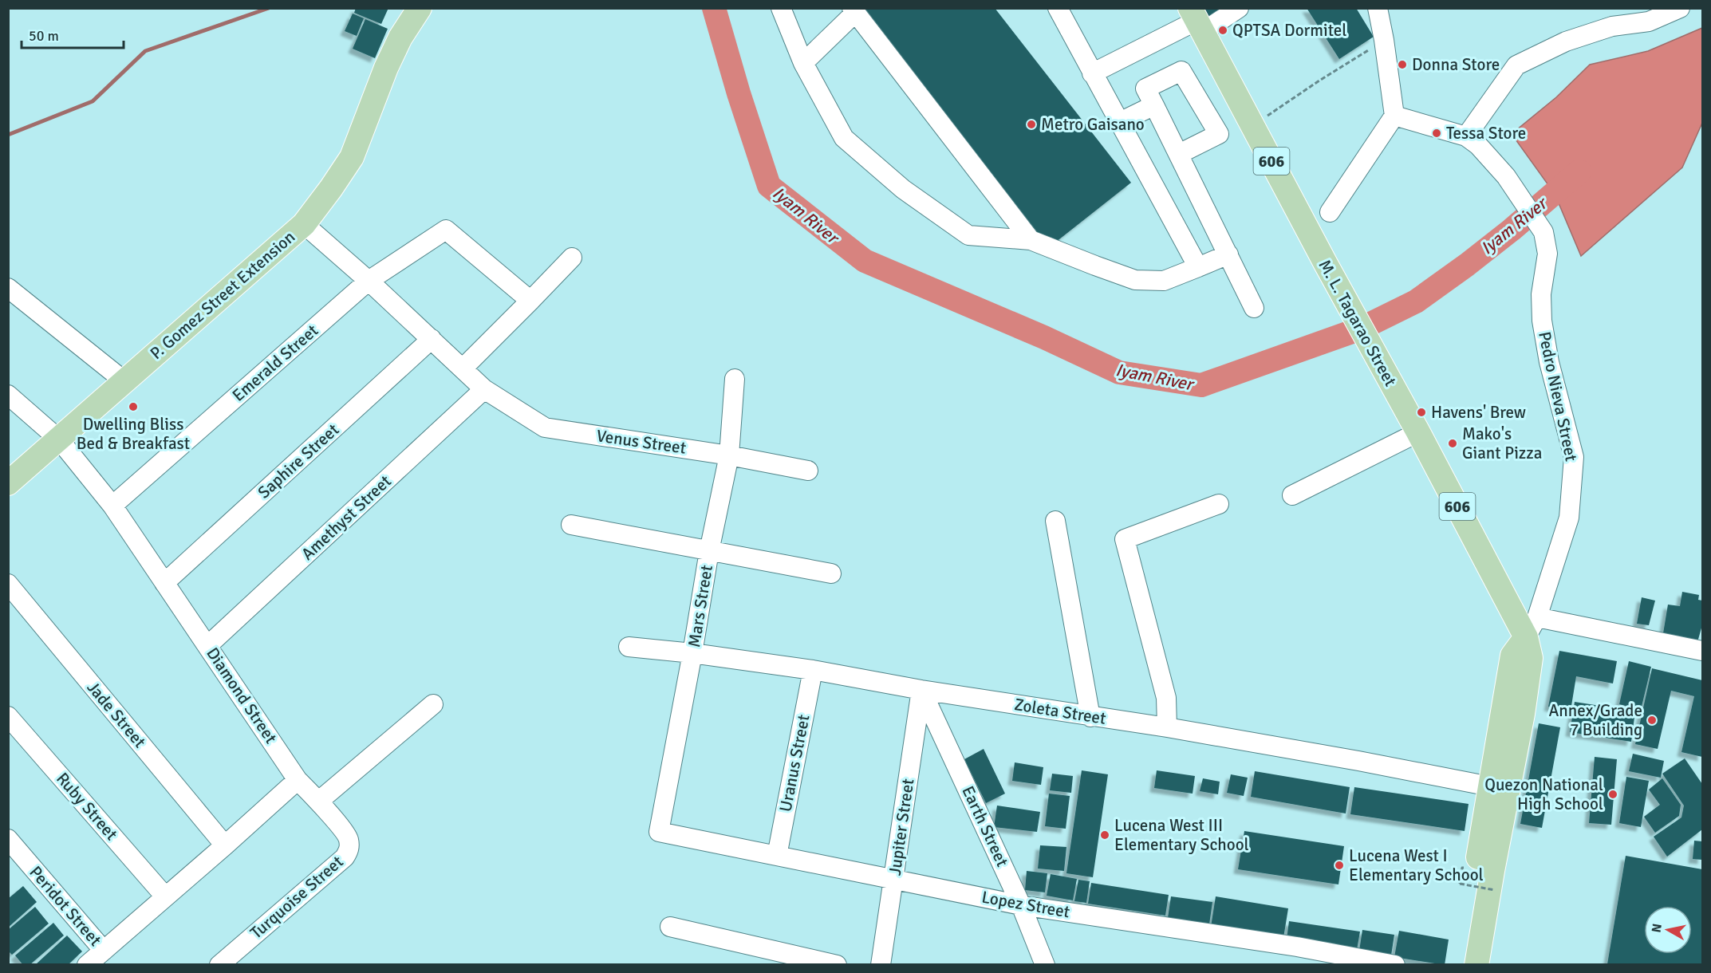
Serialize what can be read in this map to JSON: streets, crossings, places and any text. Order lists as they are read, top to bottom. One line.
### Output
{"streets":{"main road":["606","P. Gomez Street Extension","M. L. Tagarao Street"],"street":["Emerald Street","Pedro Nieva Street","Venus Street","Saphire Street","Amethyst Street","Mars Street","Diamond Street","Zoleta Street","Jade Street","Uranus Street","Ruby Street","Earth Street","Jupiter Street","Turquoise Street","Lopez Street","Peridot Street"]},"crossings":[["P. Gomez Street Extension","Venus Street"],["P. Gomez Street Extension","Diamond Street"],["M. L. Tagarao Street","Pedro Nieva Street"],["Emerald Street","Venus Street"],["Emerald Street","Diamond Street"],["Venus Street","Saphire Street"],["Venus Street","Amethyst Street"],["Venus Street","Mars Street"],["Saphire Street","Diamond Street"],["Amethyst Street","Diamond Street"],["Mars Street","Zoleta Street"],["Mars Street","Lopez Street"],["Diamond Street","Turquoise Street"],["Zoleta Street","Uranus Street"],["Zoleta Street","Earth Street"],["Zoleta Street","Jupiter Street"],["Uranus Street","Lopez Street"],["Earth Street","Jupiter Street"],["Earth Street","Lopez Street"],["Jupiter Street","Lopez Street"]],"water":["Iyam River"],"places":["QPTSA Dormitel","Donna Store","Metro Gaisano","Tessa Store","Dwelling Bliss Bed & Breakfast","Havens' Brew","Mako's Giant Pizza","Annex/Grade 7 Building","Quezon National High School","Lucena West III Elementary School","Lucena West I Elementary School"],"scale_bar":"50 m","north":"left"}
